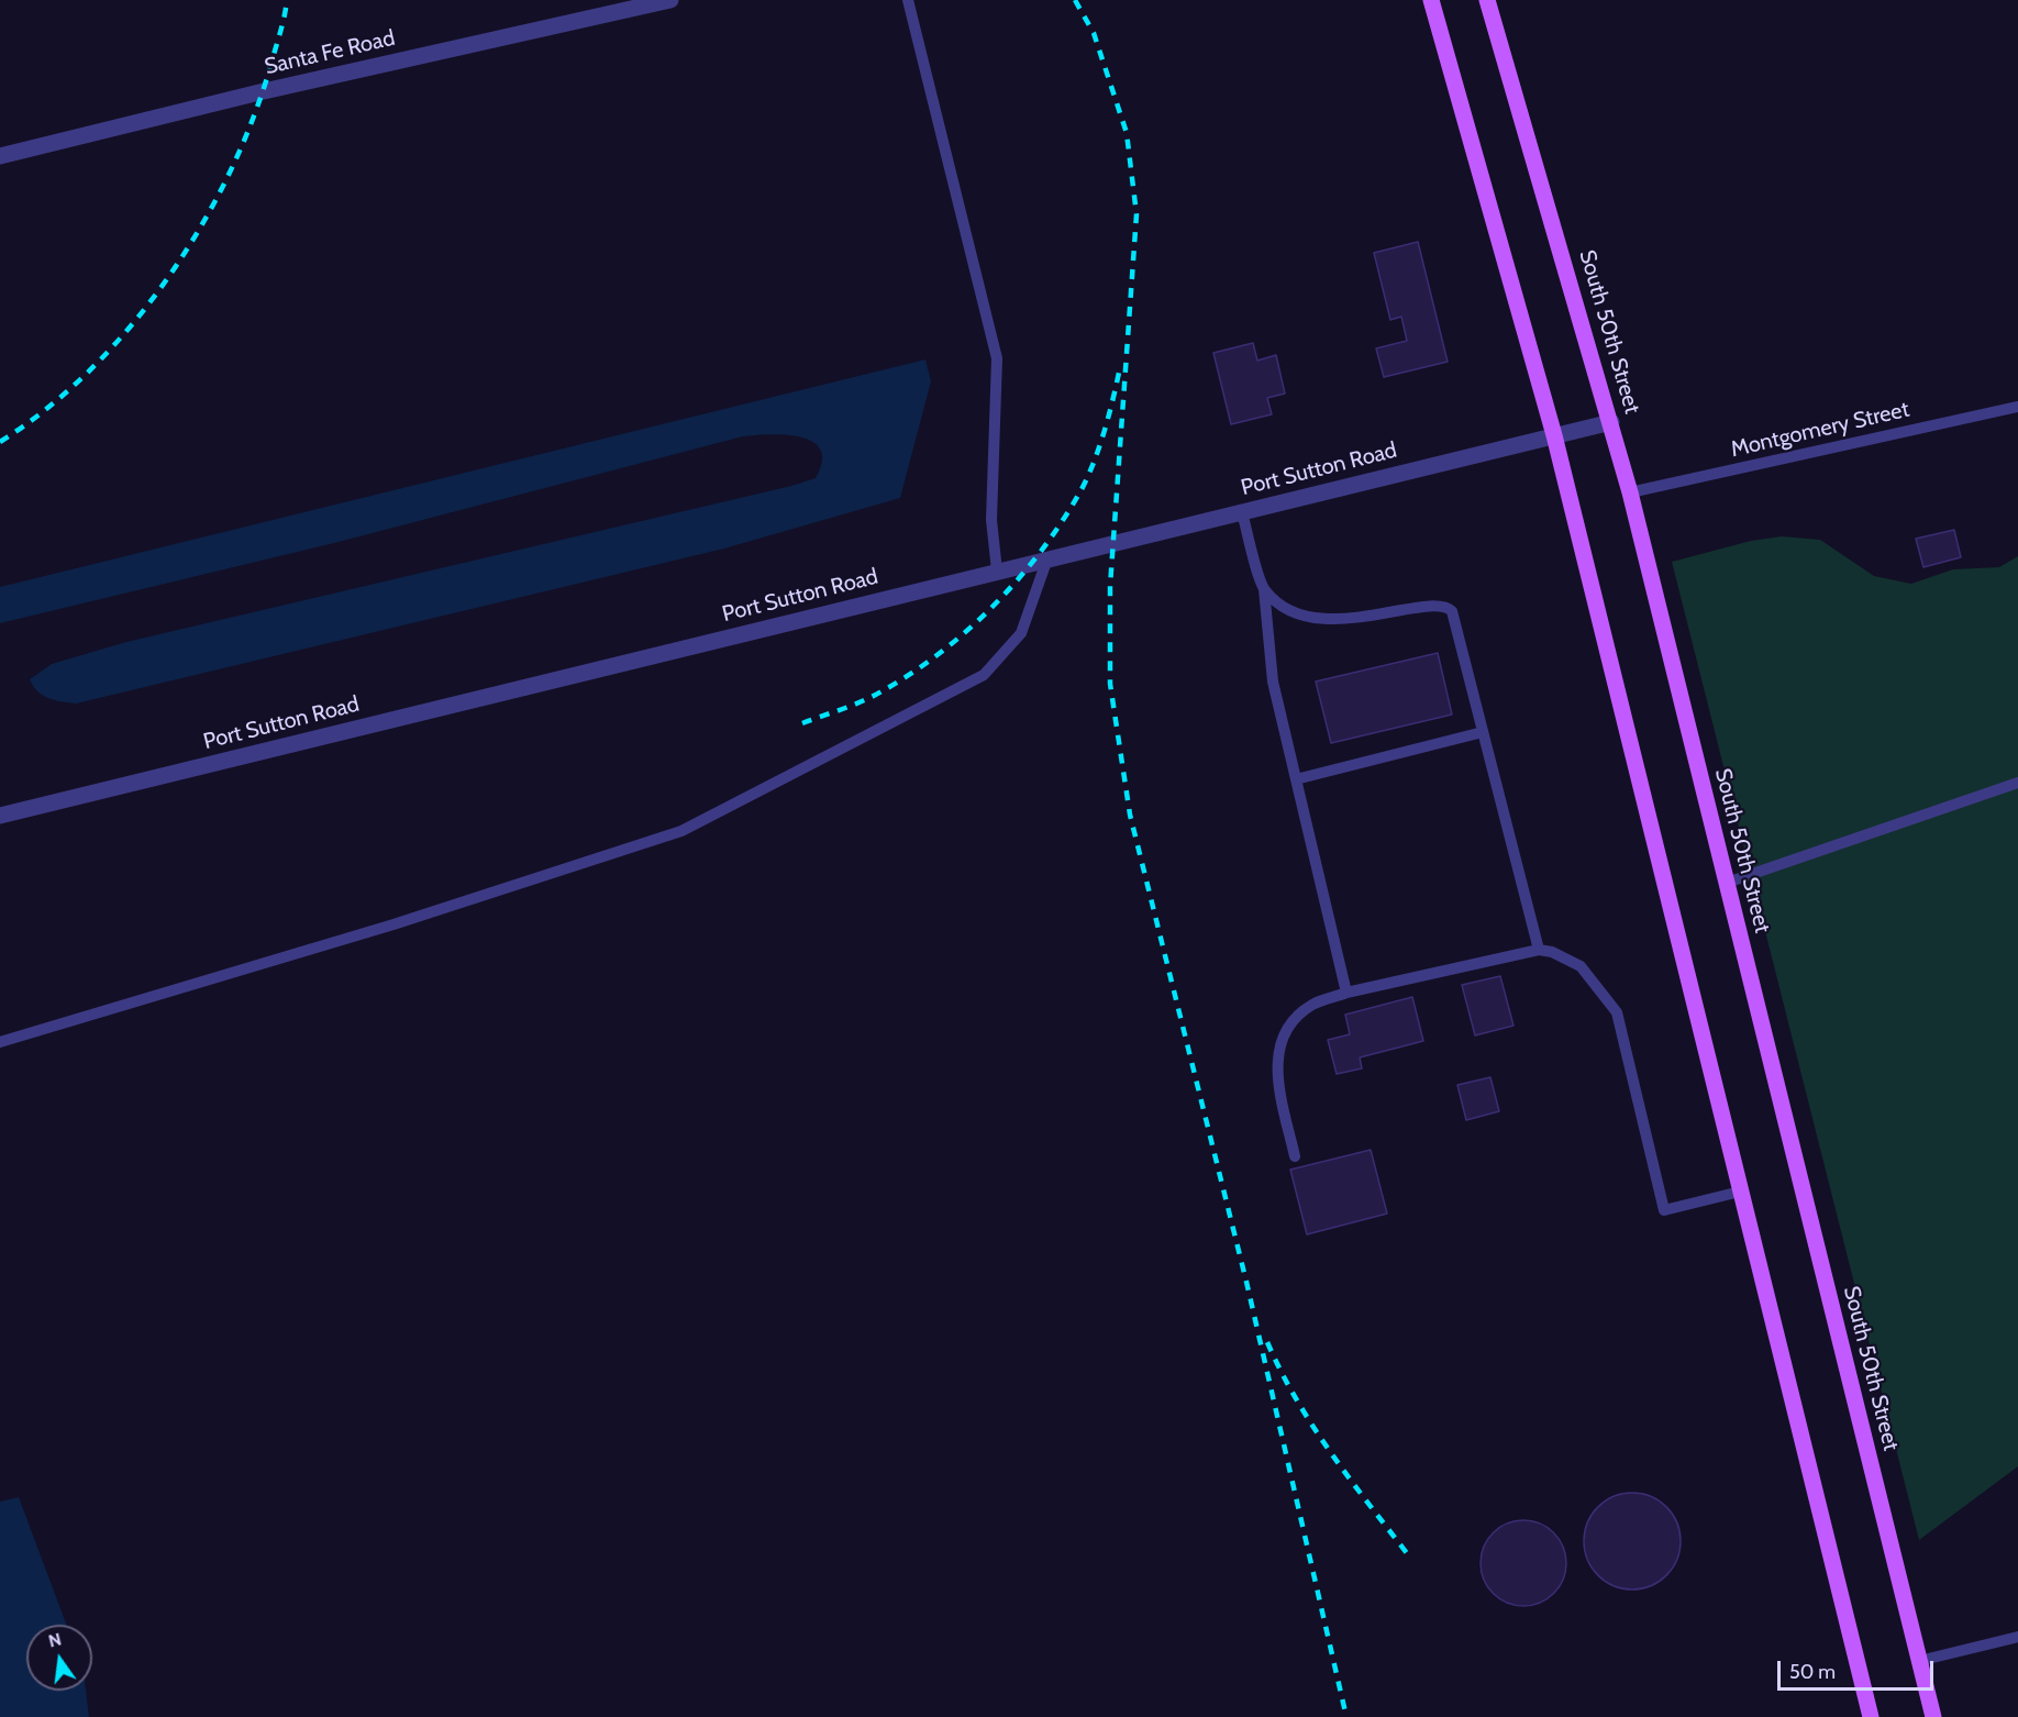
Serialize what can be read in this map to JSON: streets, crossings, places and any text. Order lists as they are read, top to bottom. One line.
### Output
{"streets":{"main road":["South 50th Street"],"street":["Santa Fe Road","Port Sutton Road"],"lane":["Montgomery Street"]},"crossings":[["South 50th Street","Montgomery Street"],["South 50th Street","Port Sutton Road"]],"scale_bar":"50 m","north":"top"}
